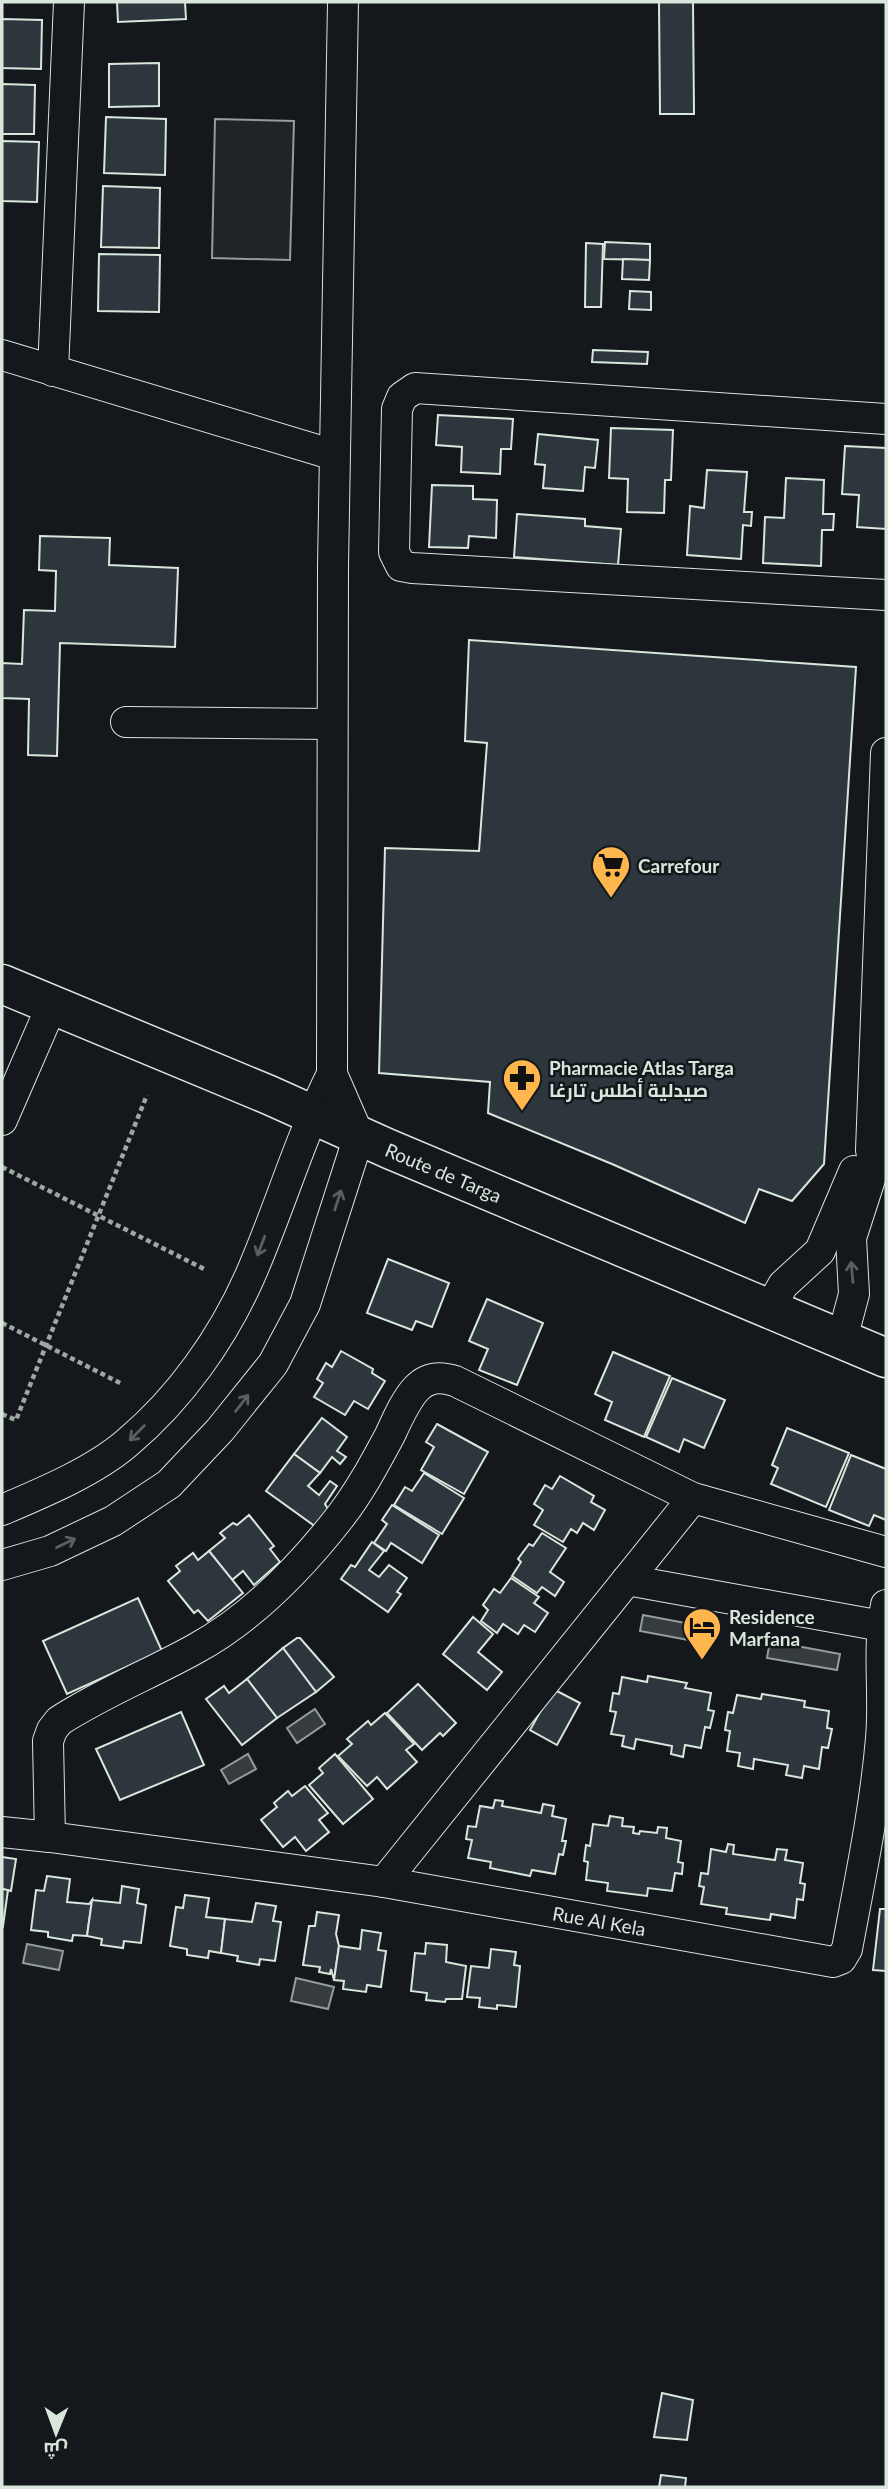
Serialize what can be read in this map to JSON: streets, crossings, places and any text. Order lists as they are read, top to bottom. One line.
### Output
{"streets":{"main road":["Route de Targa"],"street":["Rue Al Kela"]},"places":{"supermarket":["Carrefour"],"pharmacy":["Pharmacie Atlas Targa صيدلية أطلس تارغا"],"hotel":["Residence Marfana"]},"north":"bottom"}
